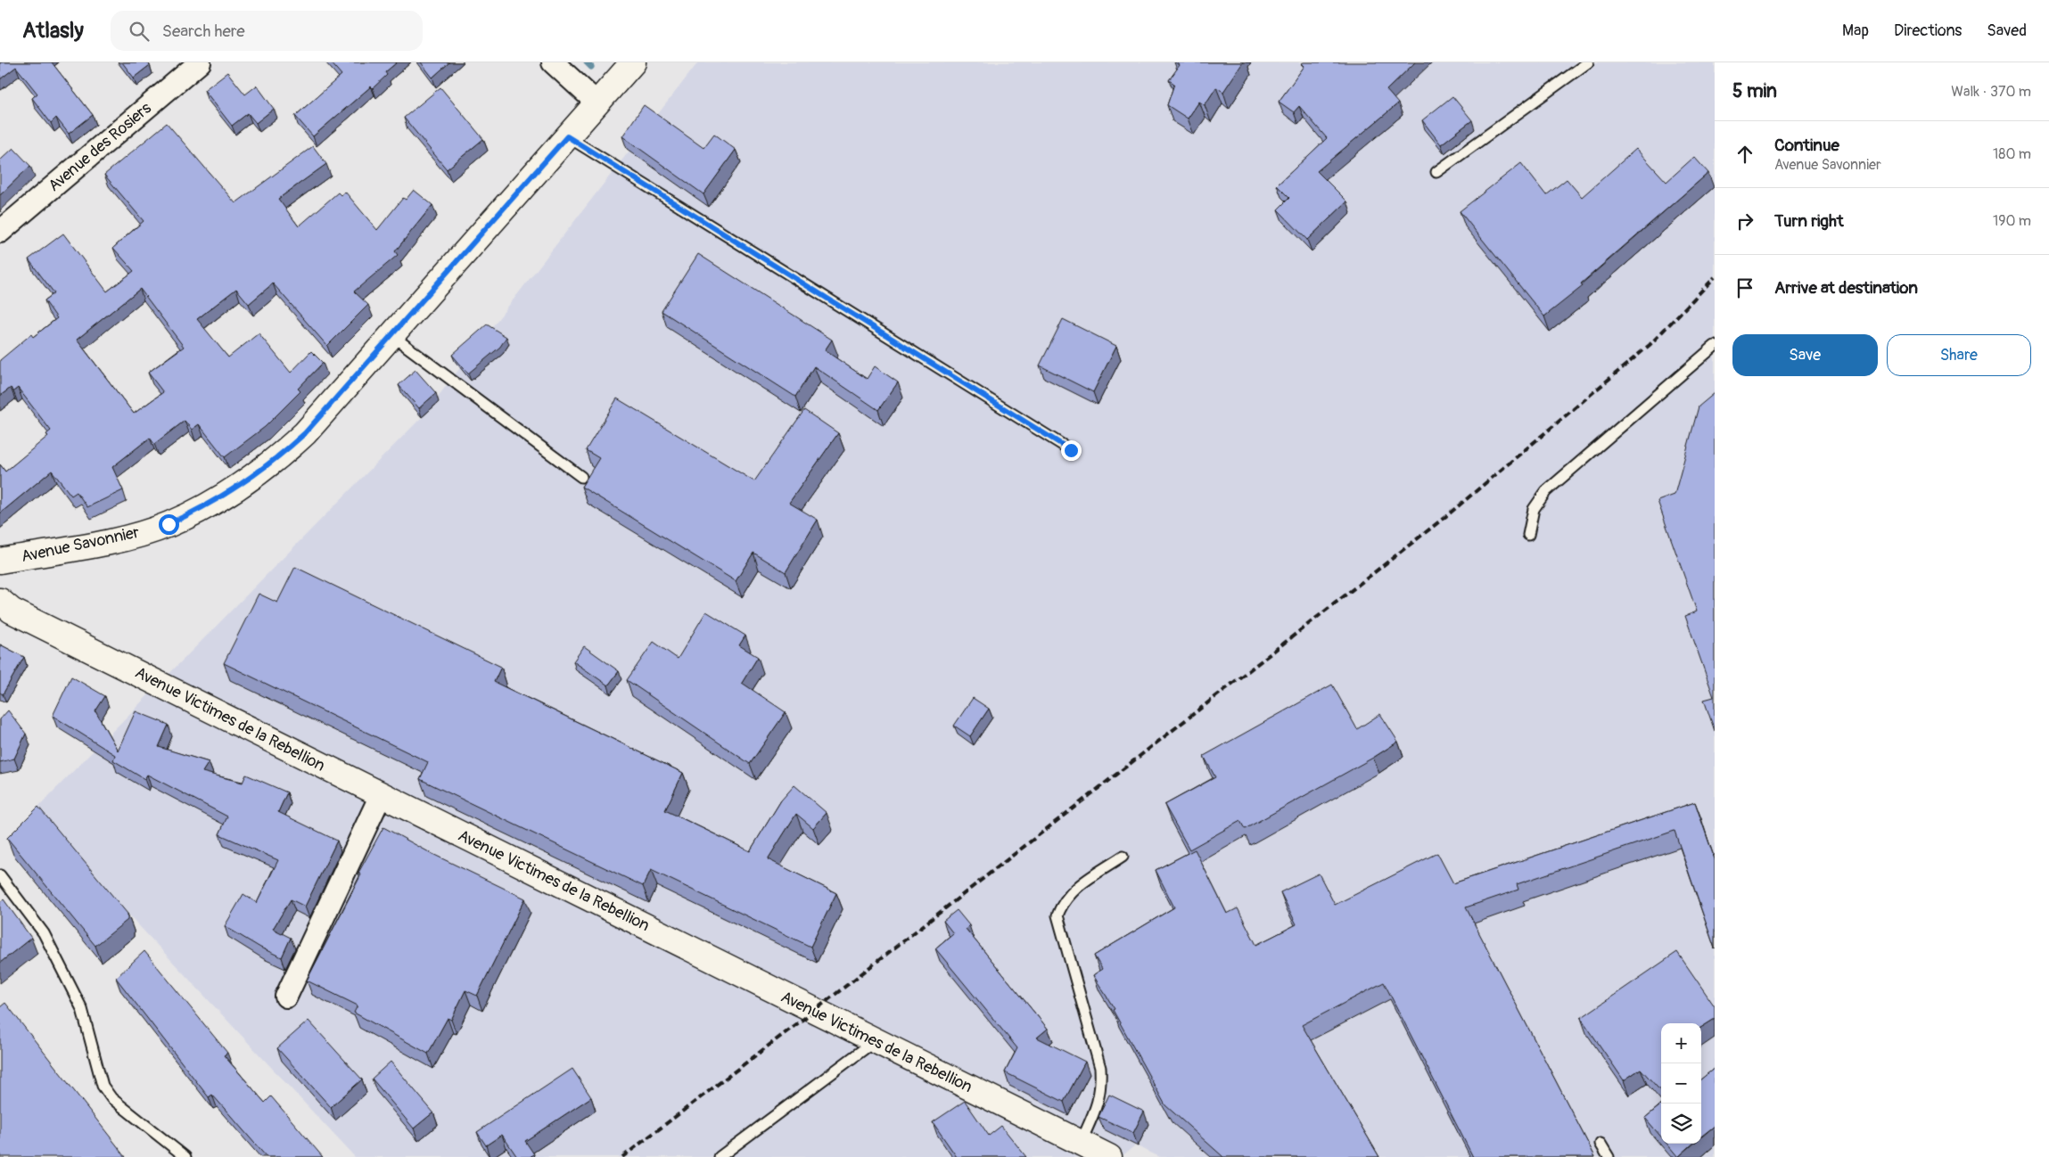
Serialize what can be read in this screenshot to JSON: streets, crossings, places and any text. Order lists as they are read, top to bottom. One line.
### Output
{"streets":{"street":["Avenue des Rosiers","Avenue Savonnier","Avenue Victimes de la Rebellion"]},"page":{"header":"Atlasly","search":"Search here","nav":["Map","Directions","Saved"],"heading":["5 min","Walk · 370 m"],"list":[["Continue","Avenue Savonnier","180 m"],["Turn right","190 m"],"Arrive at destination"],"buttons":["Save","Share"],"map_buttons":["+","−"]}}
